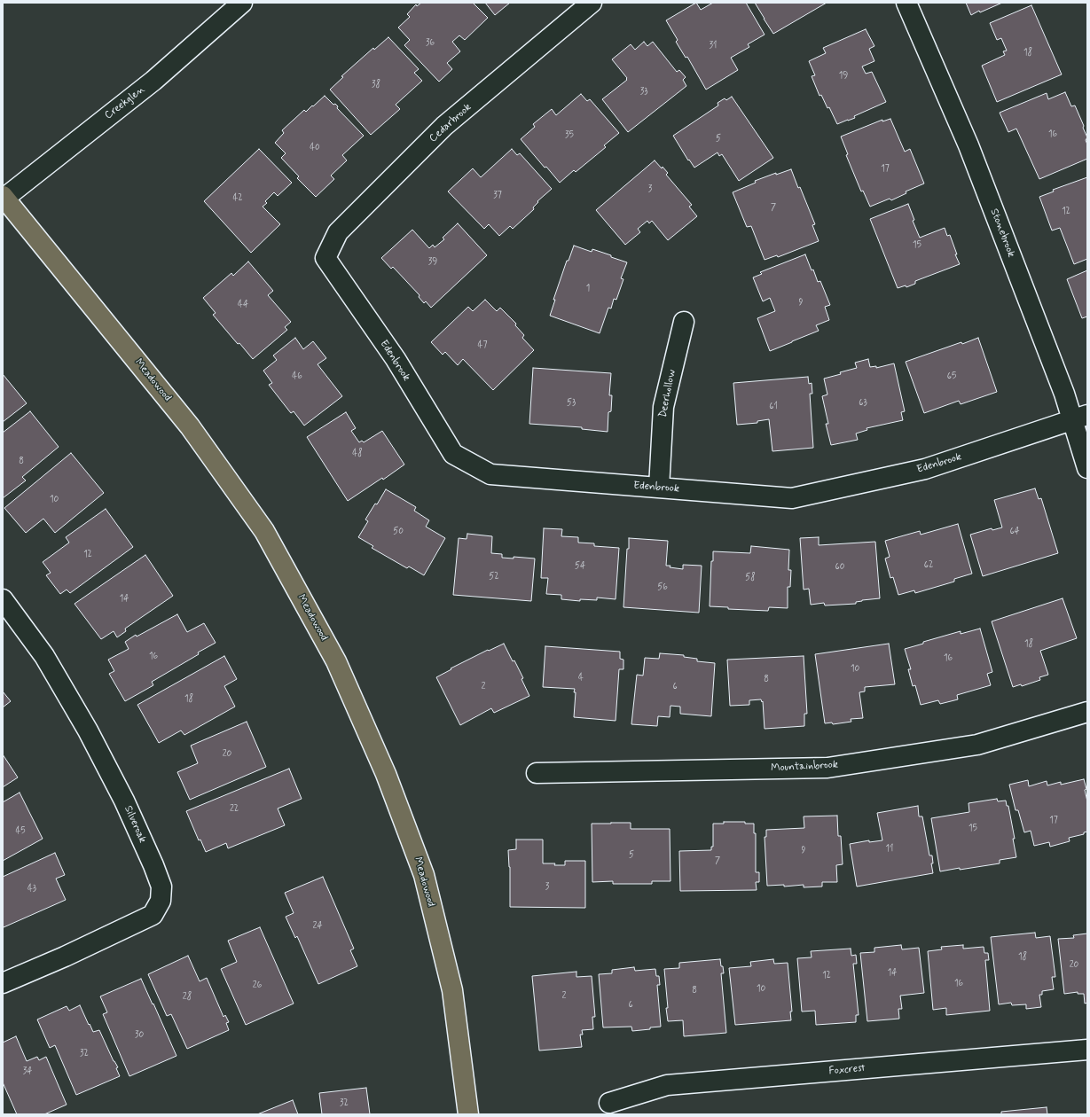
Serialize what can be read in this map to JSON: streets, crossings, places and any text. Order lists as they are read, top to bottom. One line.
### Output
{"streets":{"main road":["Meadowood"],"street":["Creekglen","Cedarbrook","Stonebrook","Edenbrook","Deerhollow","Mountainbrook","Silveroak","Foxcrest"]},"crossings":[["Creekglen","Meadowood"],["Cedarbrook","Edenbrook"],["Stonebrook","Edenbrook"],["Edenbrook","Deerhollow"]],"house_numbers":["36","31","18","19","38","33","16","35","5","40","17","3","37","42","7","12","15","39","1","9","44","47","46","65","53","63","61","48","8","10","50","64","12","62","54","60","52","58","56","14","18","16","16","10","4","8","2","6","18","20","22","17","15","45","11","9","5","7","3","43","24","18","20","14","12","16","26","10","8","2","28","6","30","32","34","32"]}
